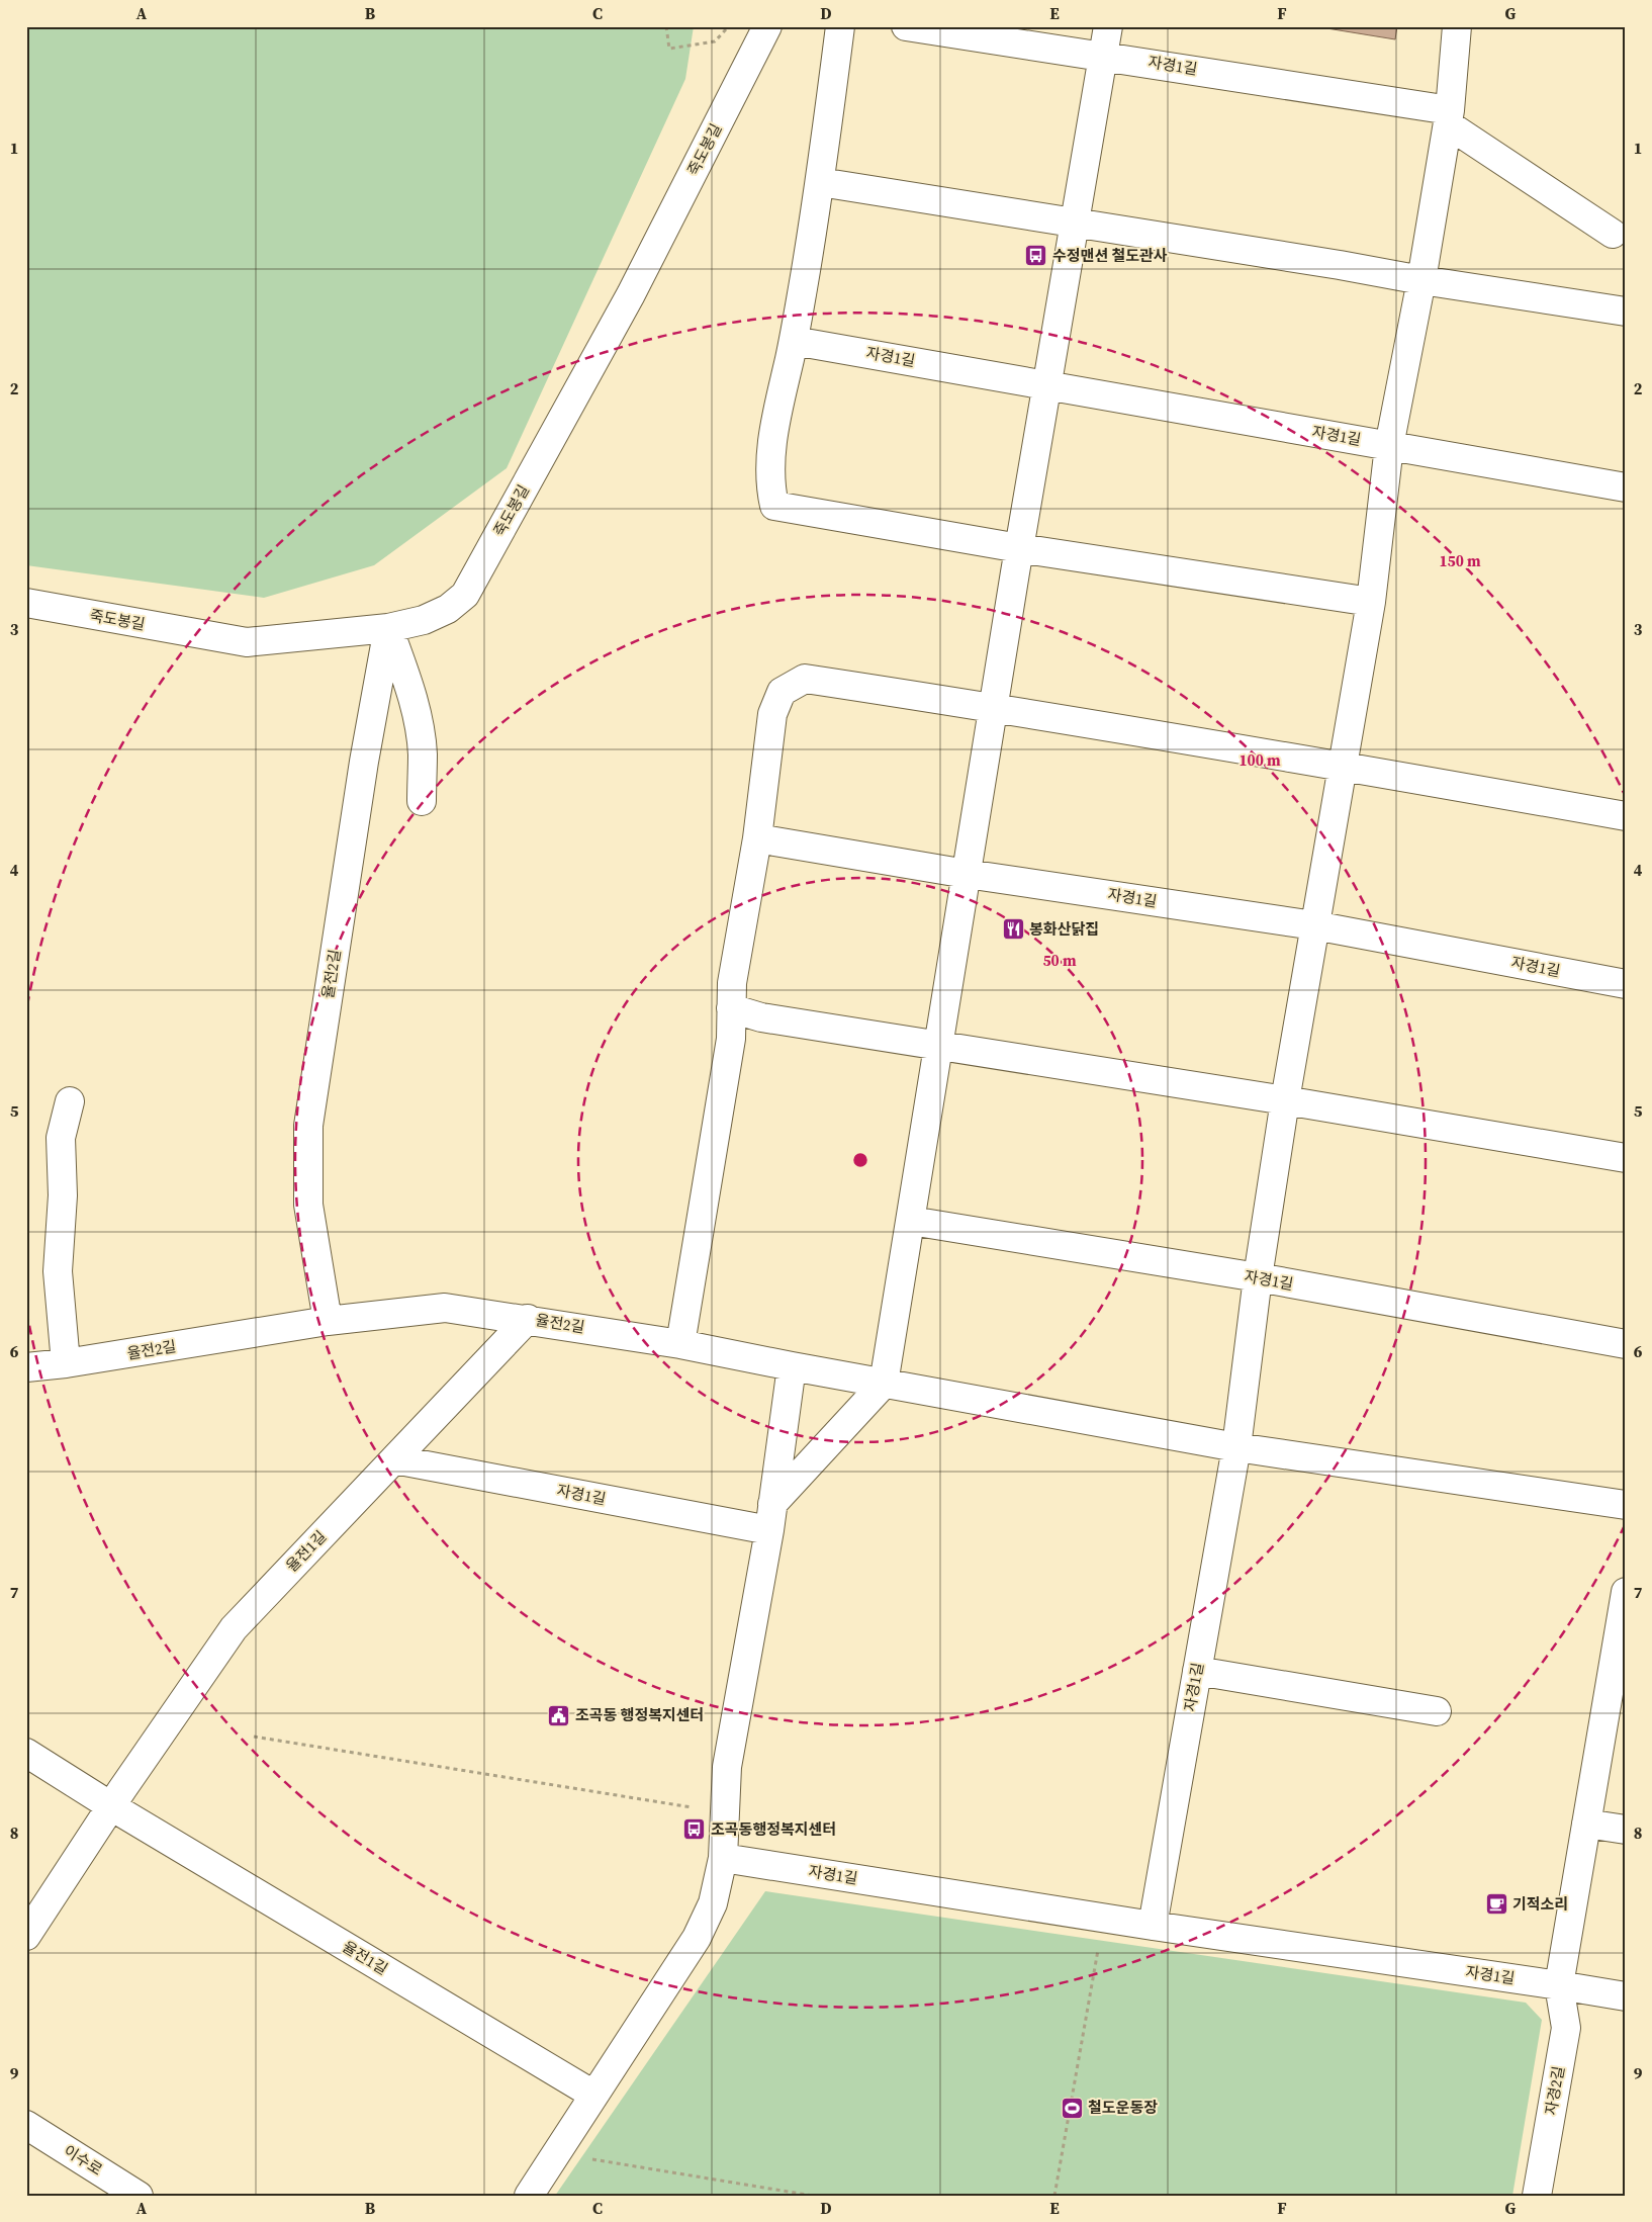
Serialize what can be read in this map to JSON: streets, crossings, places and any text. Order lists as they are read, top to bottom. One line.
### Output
{"streets":{"street":["자경1길","죽도봉길","율전2길","율전1길","자경2길","이수로"]},"crossings":[["자경1길","율전1길"],["자경1길","자경2길"],["죽도봉길","율전2길"],["율전2길","율전1길"]],"places":{"bus stop":["수정맨션 철도관사","조곡동행정복지센터"],"restaurant":["봉화산닭집"],"public building":["조곡동 행정복지센터"],"cafe":["기적소리"],"sports":["철도운동장"]},"grid":{"columns":["A","B","C","D","E","F","G"],"rows":["1","2","3","4","5","6","7","8","9"]},"rings":["150 m","100 m","50 m"]}
